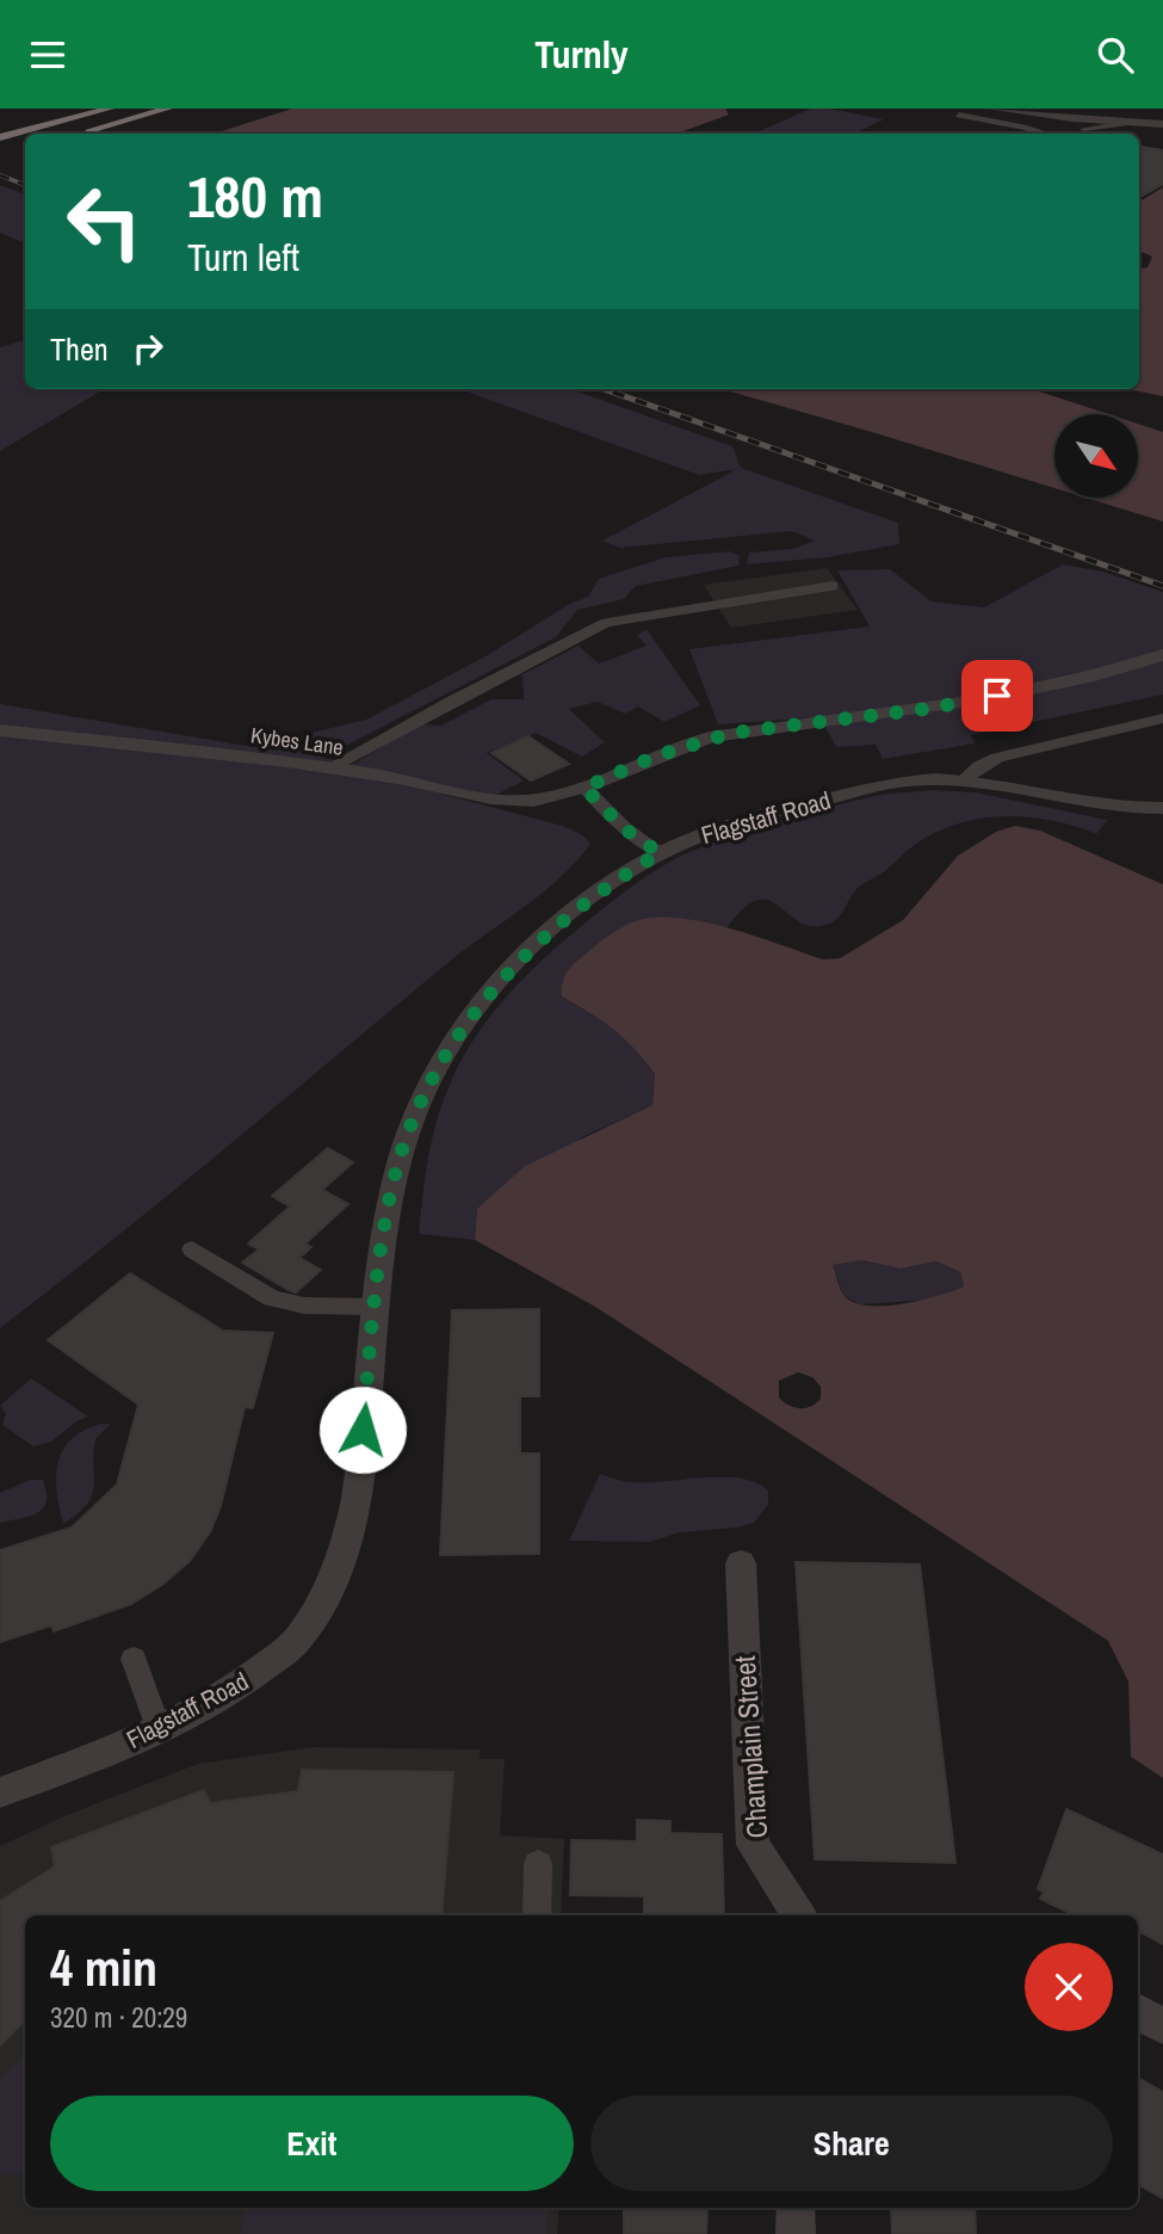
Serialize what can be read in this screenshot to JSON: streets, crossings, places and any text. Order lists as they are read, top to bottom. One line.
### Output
{"streets":{"street":["Kybes Lane","Flagstaff Road","Champlain Street"]},"north":"bottom right","page":{"header":"Turnly","turn":["180 m","Turn left"],"then":"Then","heading":["4 min","320 m · 20:29"],"buttons":["Exit","Share"]}}
